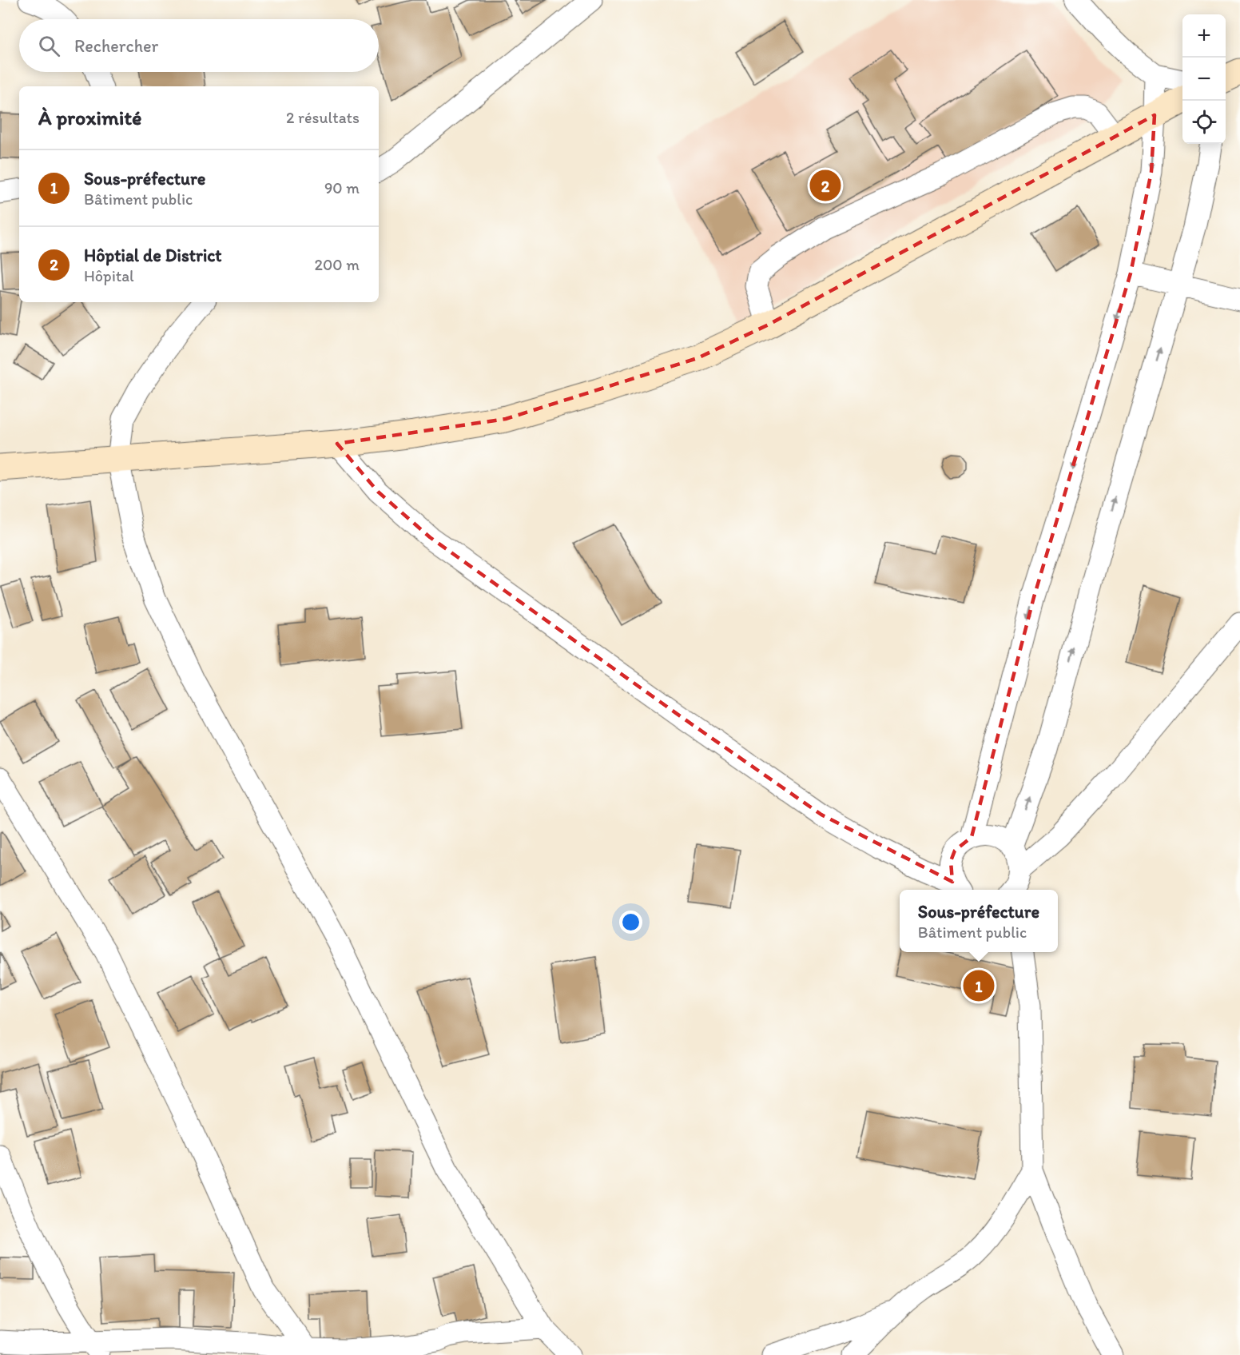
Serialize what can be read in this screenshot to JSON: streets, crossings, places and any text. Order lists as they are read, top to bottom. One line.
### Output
{"page":{"map_buttons":["+","−"],"search":"Rechercher","heading":["À proximité","2 résultats"],"list":[{"mark":"1","name":"Sous-préfecture","note":"Bâtiment public","value":"90 m"},{"mark":"2","name":"Hôptial de District","note":"Hôpital","value":"200 m"}],"pins":["2","1"],"popup":["Sous-préfecture","Bâtiment public"]}}
